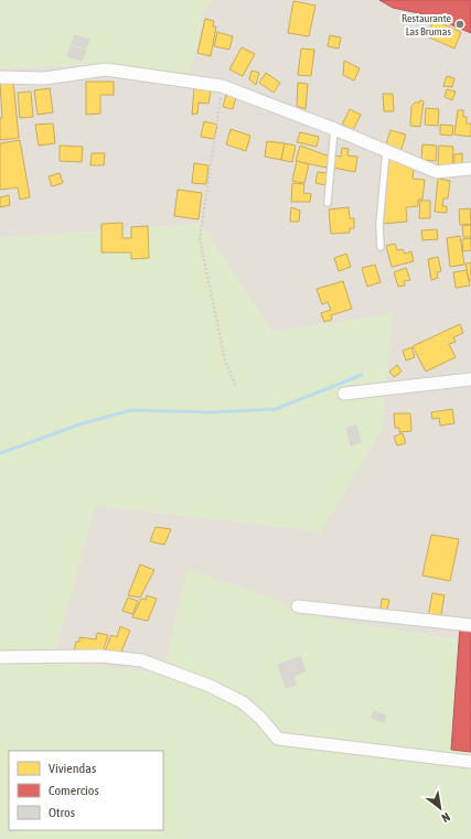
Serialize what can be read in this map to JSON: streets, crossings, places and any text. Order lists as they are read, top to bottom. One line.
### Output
{"places":["Restaurante Las Brumas"],"legend":["Viviendas","Comercios","Otros"],"north":"bottom right"}
